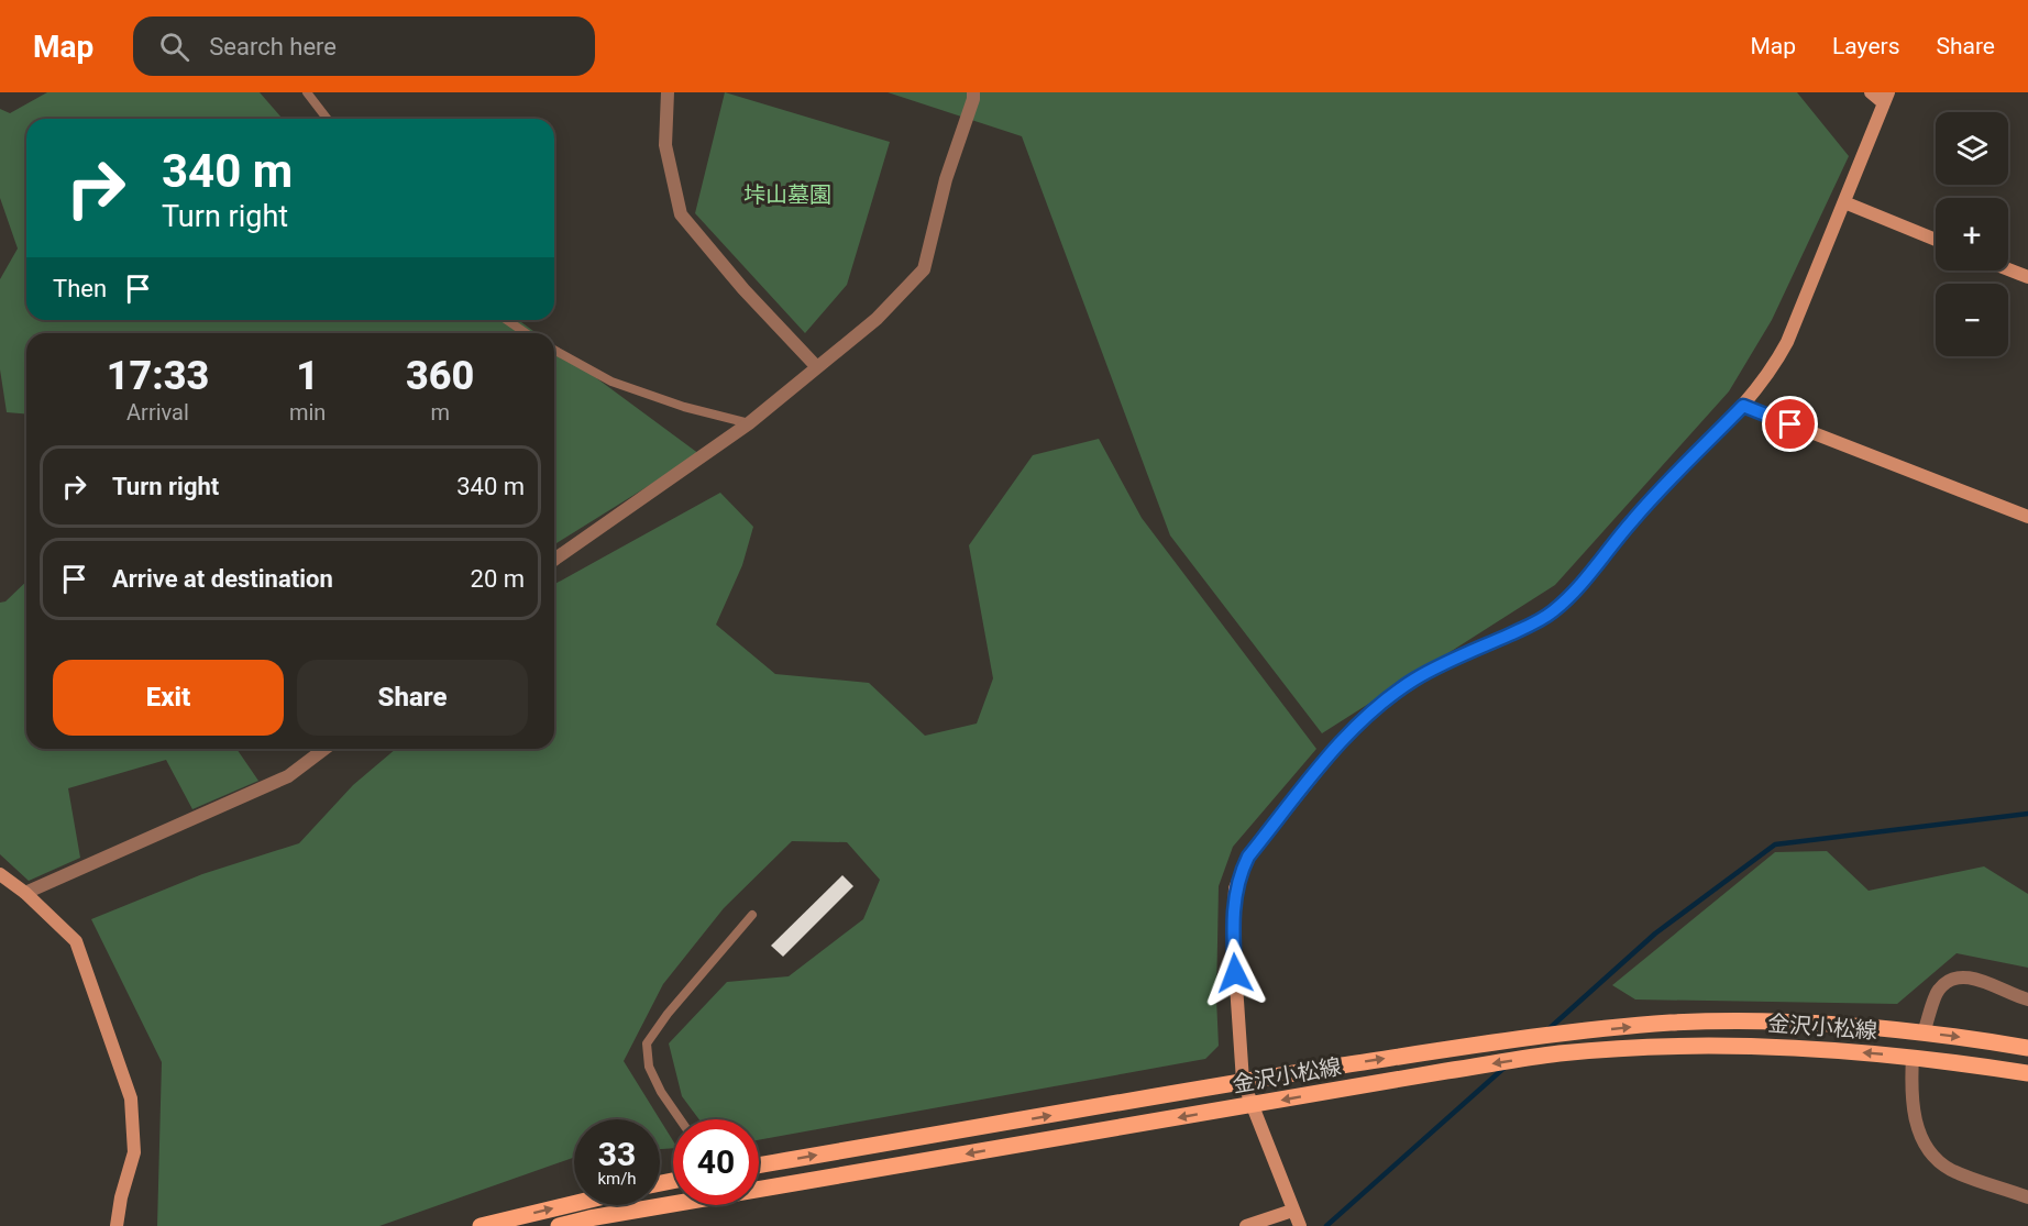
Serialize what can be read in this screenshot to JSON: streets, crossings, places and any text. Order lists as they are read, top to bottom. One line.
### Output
{"streets":{"main road":["金沢小松線"]},"parks":["垰山墓園"],"page":{"header":"Map","search":"Search here","nav":["Map","Layers","Share"],"map_buttons":["+","−"],"turn":["340 m","Turn right"],"then":"Then","eta":["17:33","Arrival","1","min","360","m"],"list":[{"name":"Turn right","value":"340 m"},{"name":"Arrive at destination","value":"20 m"}],"buttons":["Exit","Share"],"speed":"33 km/h","limit":"40"}}
